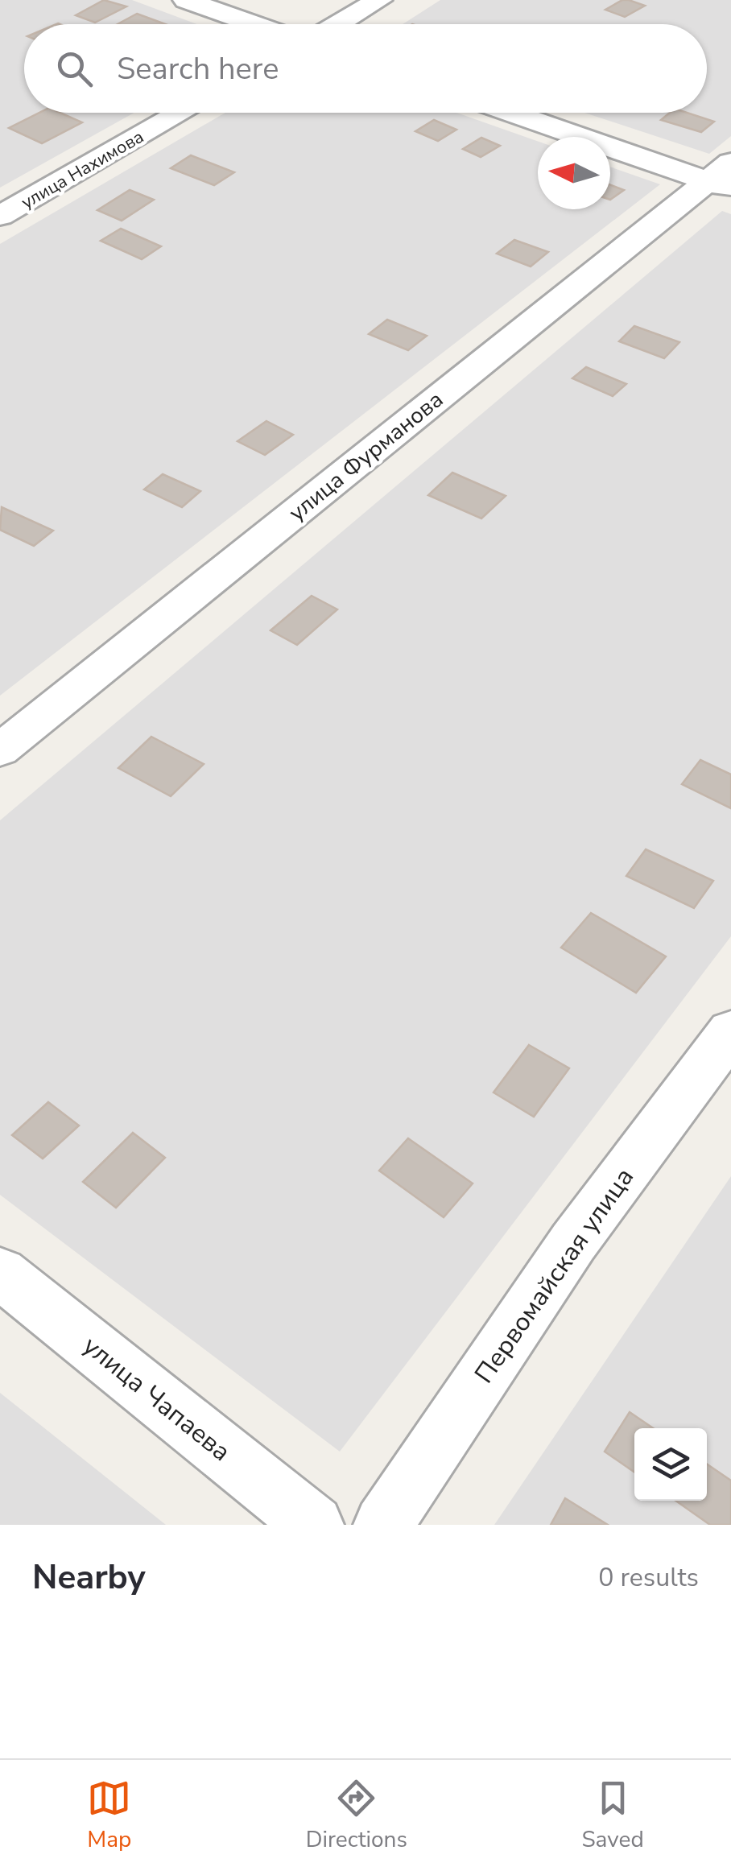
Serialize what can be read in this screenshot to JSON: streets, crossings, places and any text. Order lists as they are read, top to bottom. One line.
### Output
{"streets":{"street":["улица Нахимова","улица Фурманова","Первомайская улица","улица Чапаева"]},"north":"left","page":{"search":"Search here","heading":["Nearby","0 results"],"nav":["Map","Directions","Saved"]}}
